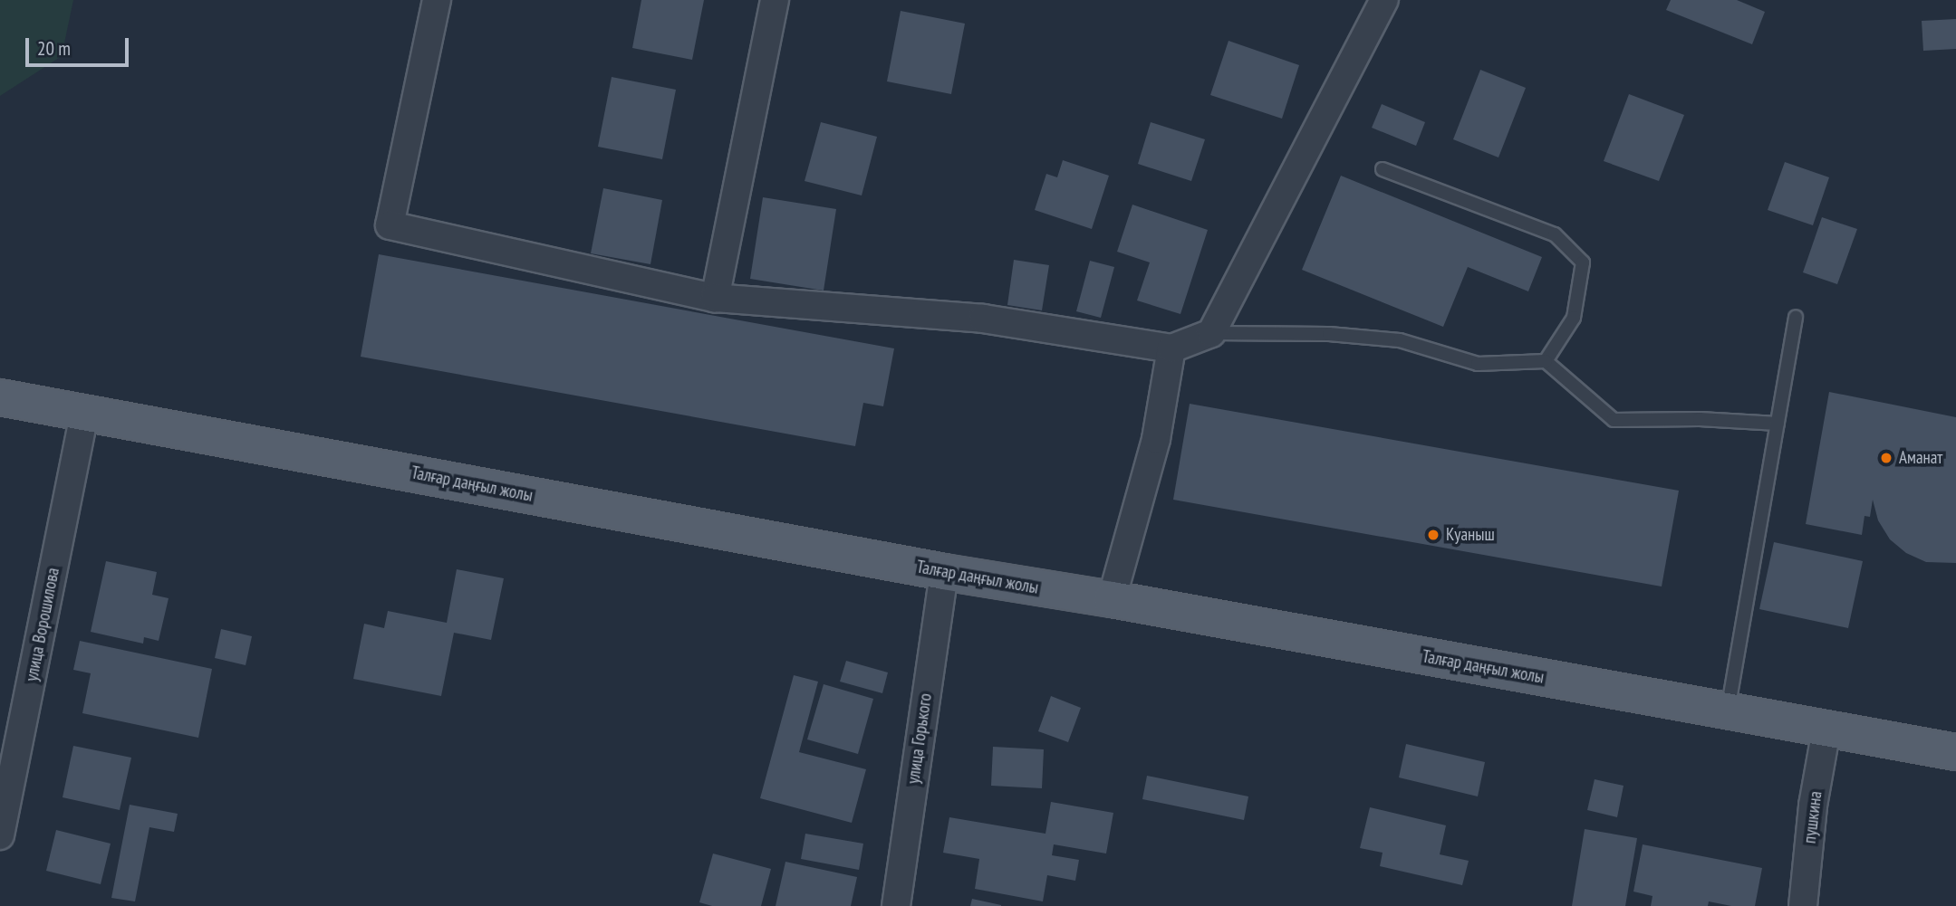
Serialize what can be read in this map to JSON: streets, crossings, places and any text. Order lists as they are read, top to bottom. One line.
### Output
{"streets":{"main road":["Талғар даңғыл жолы"],"street":["улица Ворошилова","улица Горького","пушкина"]},"crossings":[["Талғар даңғыл жолы","улица Ворошилова"],["Талғар даңғыл жолы","улица Горького"],["Талғар даңғыл жолы","пушкина"]],"places":["Аманат","Куаныш"],"scale_bar":"20 m"}
